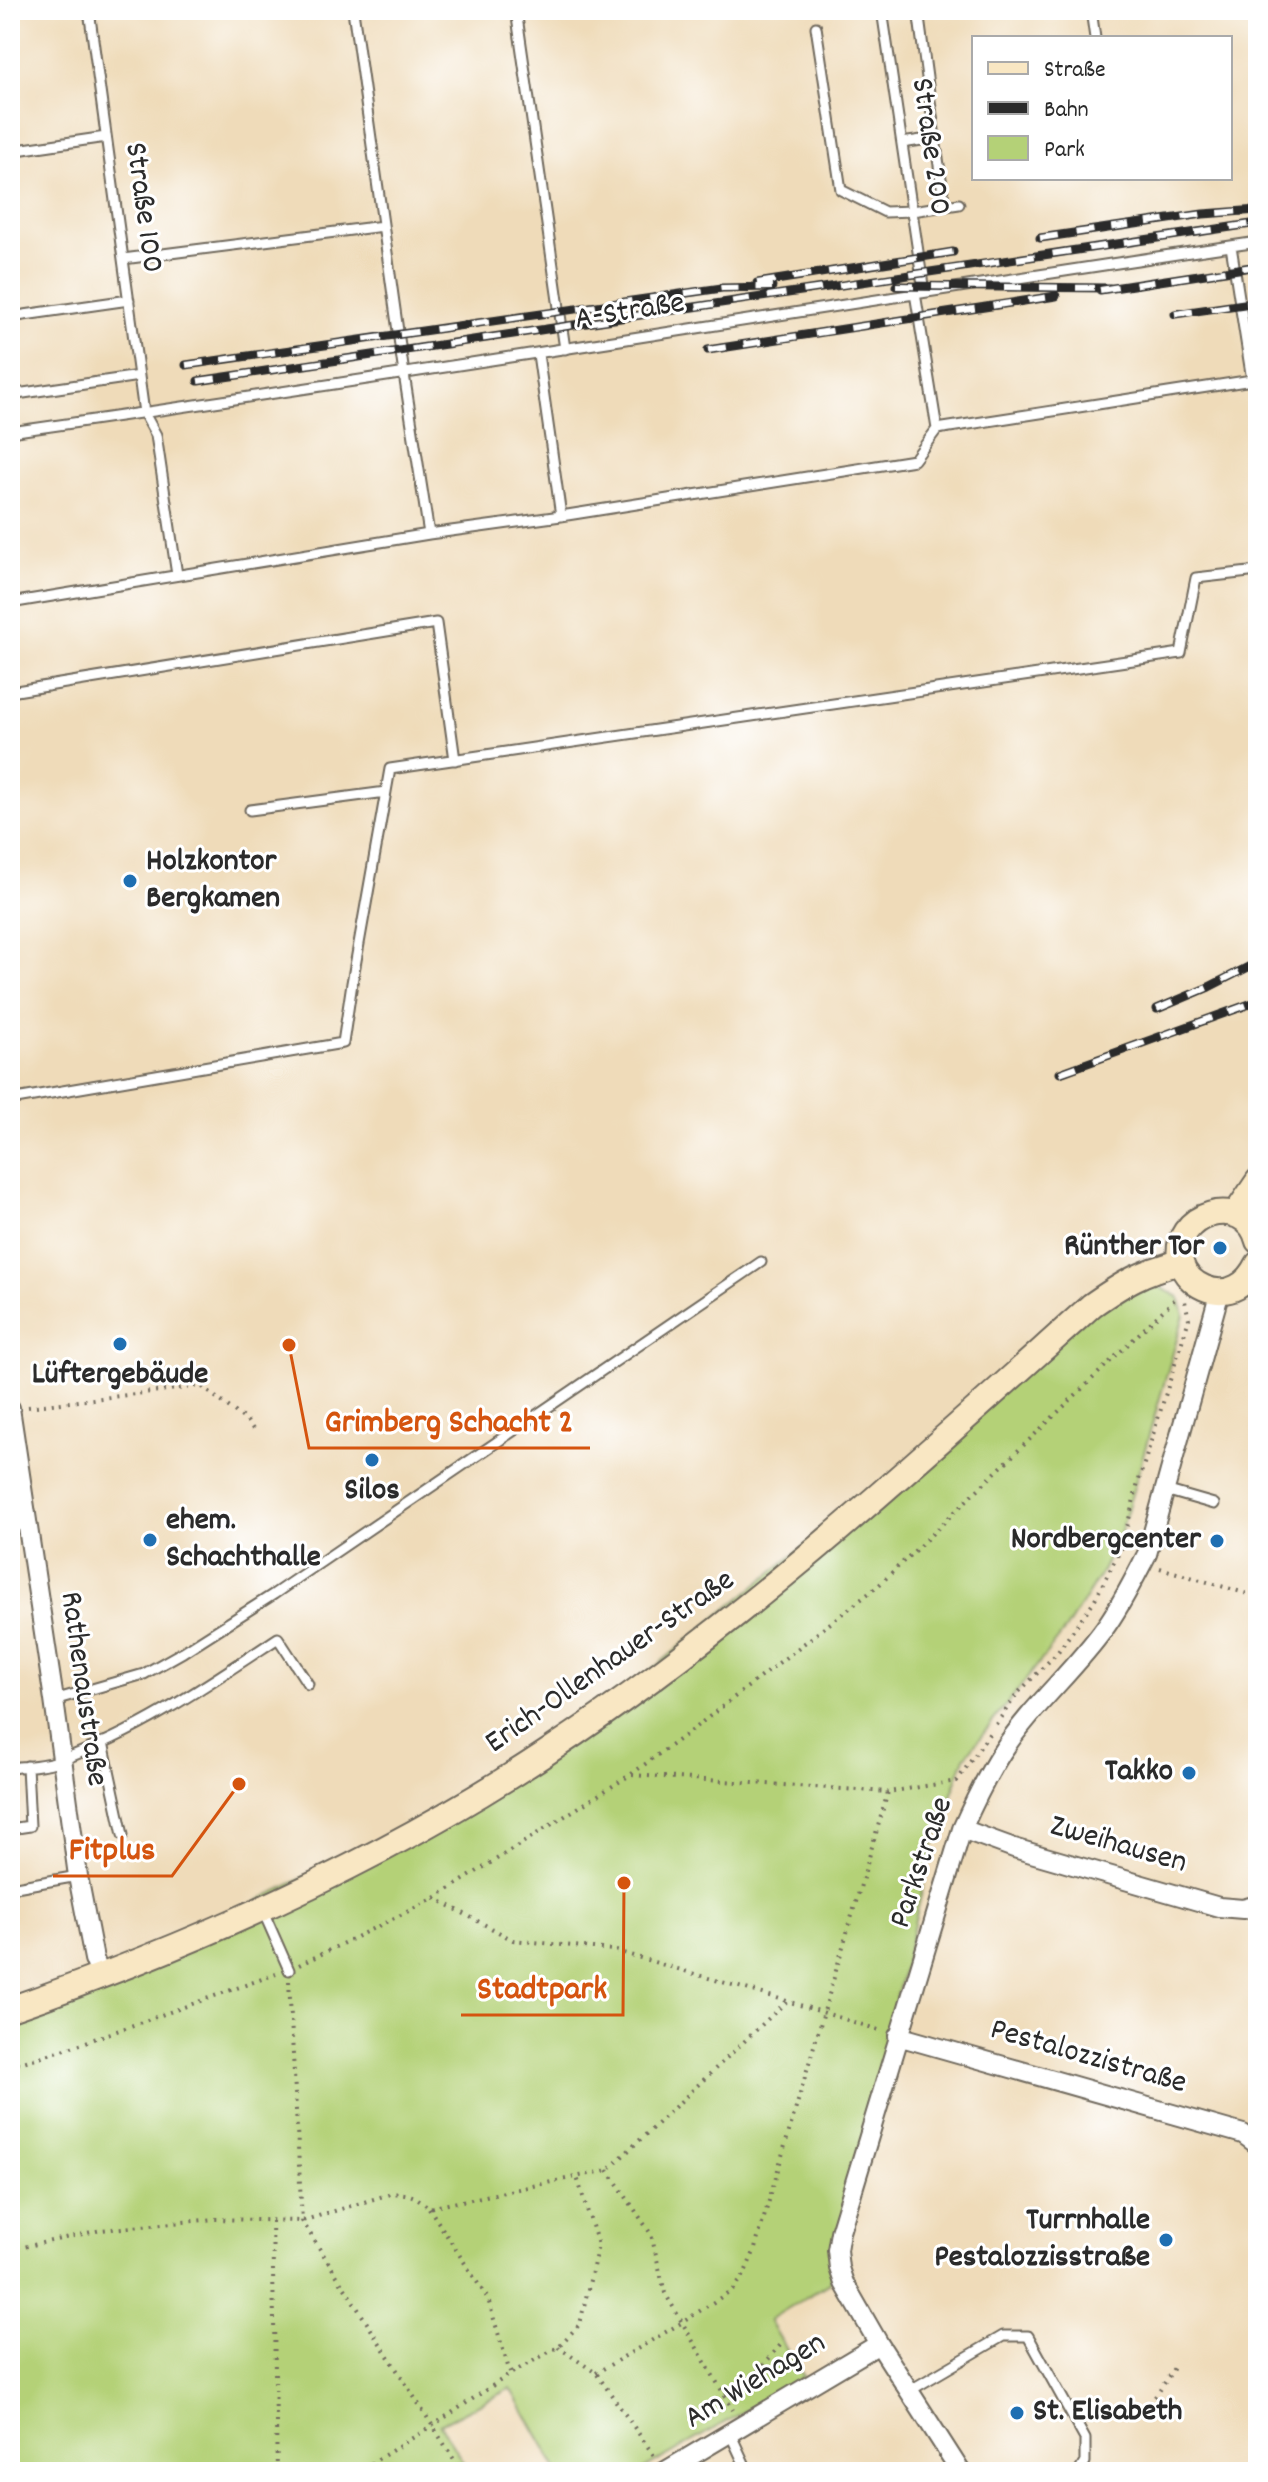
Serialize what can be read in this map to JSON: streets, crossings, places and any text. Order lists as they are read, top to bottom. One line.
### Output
{"streets":{"street":["Erich-Ollenhauer-Straße","Rathenaustraße","Zweihausen","Parkstraße","Pestalozzistraße","Am Wiehagen"],"lane":["Straße 200","Straße 100","A-Straße"]},"crossings":[["Straße 200","A-Straße"],["Straße 100","A-Straße"],["Erich-Ollenhauer-Straße","Rathenaustraße"],["Zweihausen","Parkstraße"],["Parkstraße","Pestalozzistraße"],["Parkstraße","Am Wiehagen"]],"places":["Holzkontor Bergkamen","Rünther Tor","Lüftergebäude","Grimberg Schacht 2","Silos","ehem. Schachthalle","Nordbergcenter","Takko","Fitplus","Stadtpark","Turrnhalle Pestalozzisstraße","St. Elisabeth"],"legend":["Straße","Bahn","Park"]}
